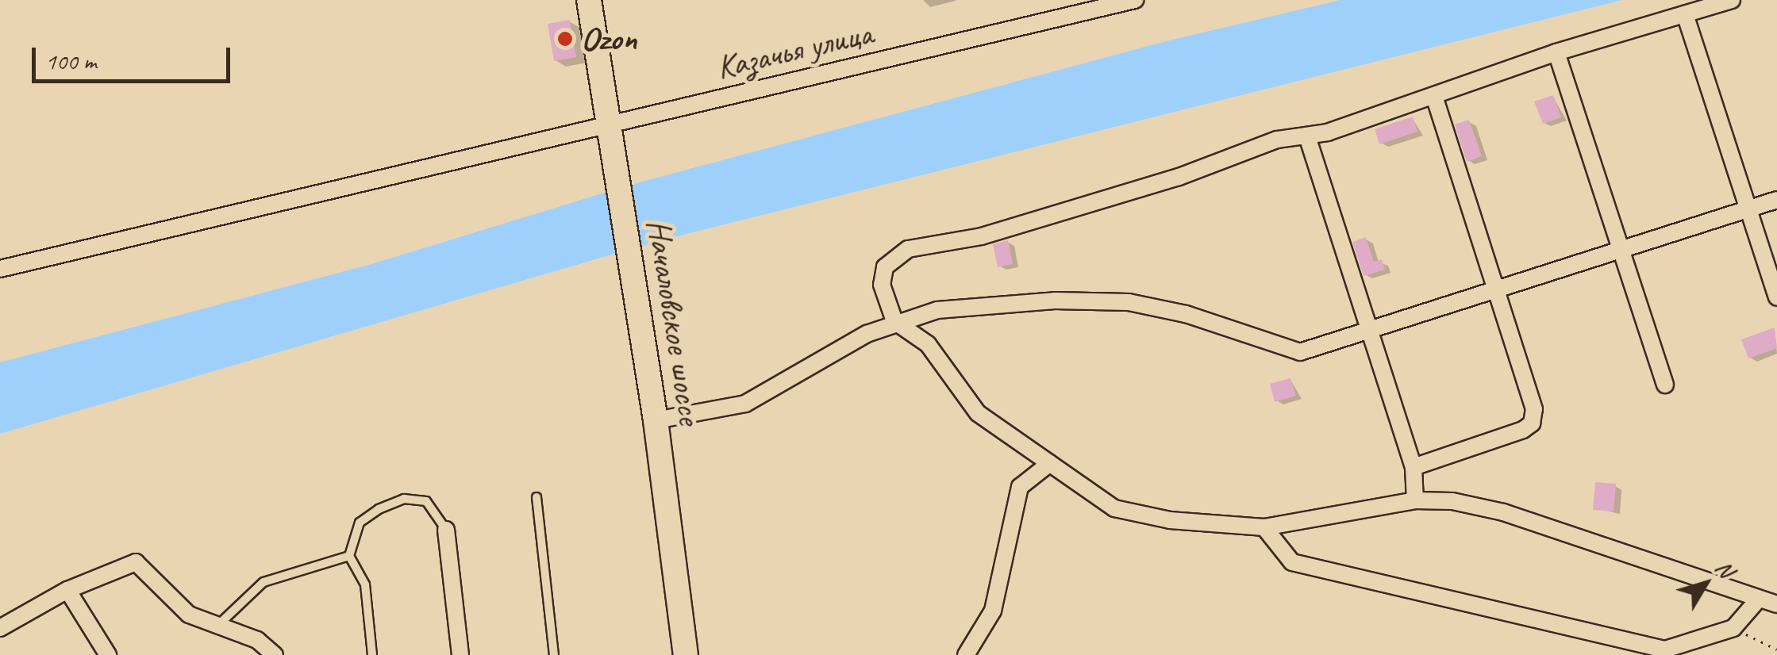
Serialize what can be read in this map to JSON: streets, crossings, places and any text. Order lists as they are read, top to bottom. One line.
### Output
{"streets":{"main road":["Началовское шоссе"],"street":["Казачья улица"]},"crossings":[["Казачья улица","Началовское шоссе"]],"places":["Ozon"],"scale_bar":"100 m","north":"top right"}
